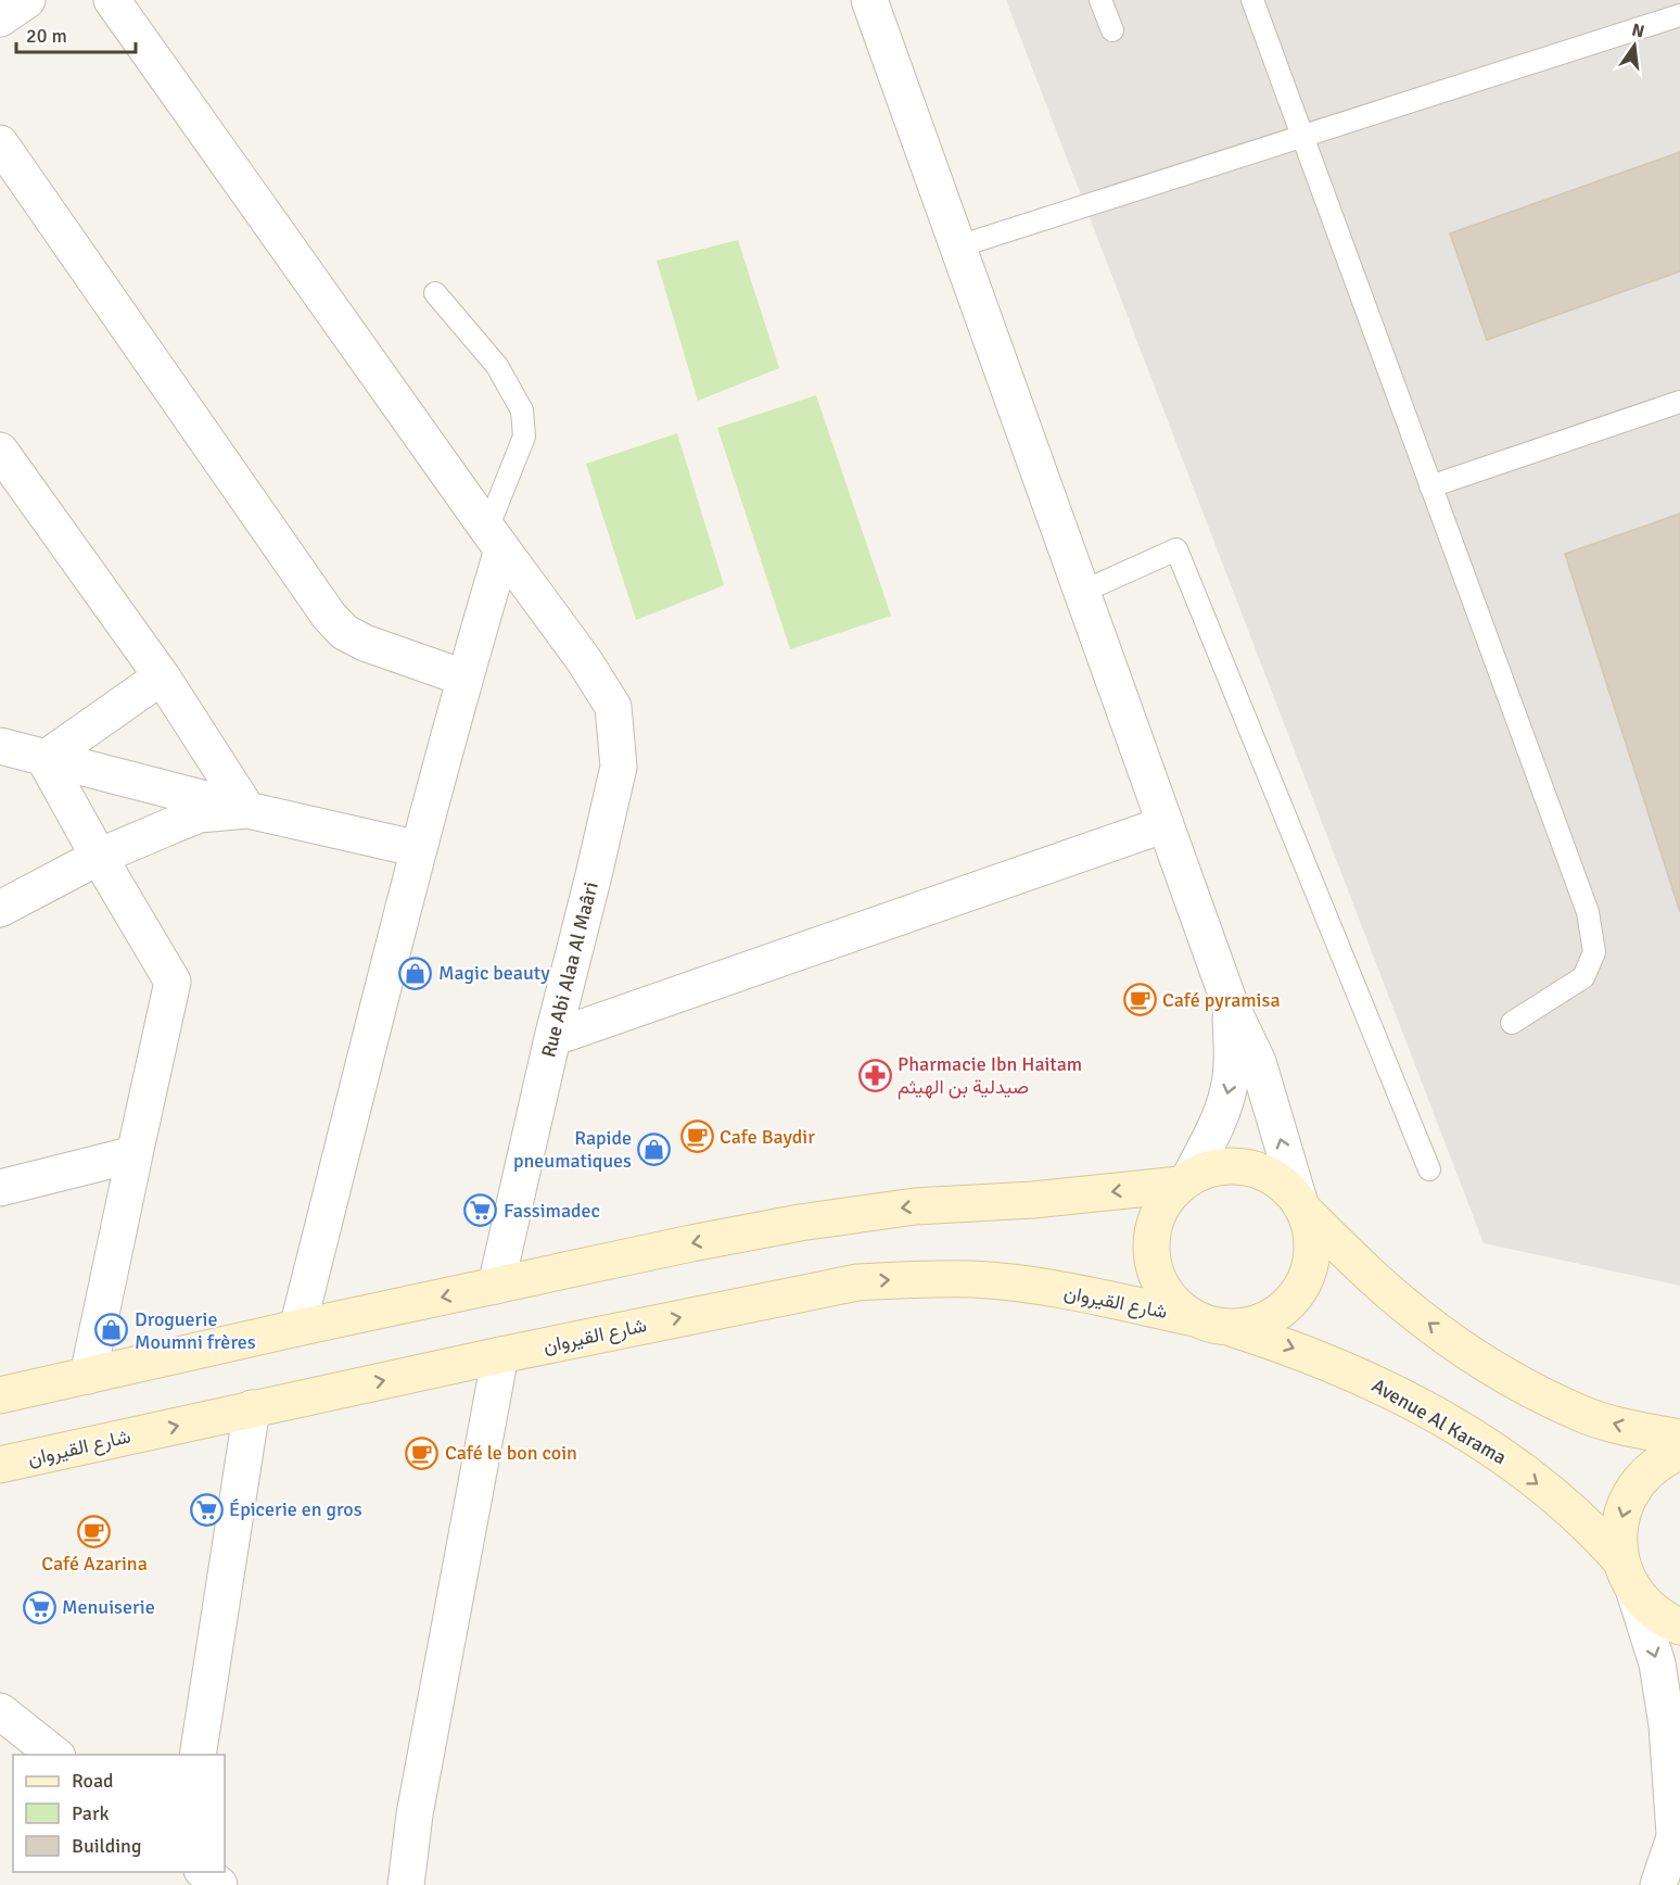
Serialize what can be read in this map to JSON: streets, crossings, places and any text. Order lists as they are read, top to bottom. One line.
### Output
{"streets":{"main road":["شارع القيروان","Avenue Al Karama"],"street":["Rue Abi Alaa Al Maâri"]},"crossings":[["شارع القيروان","Avenue Al Karama"]],"places":{"shop":["Magic beauty","Rapide pneumatiques","Droguerie Moumni frères"],"cafe":["Café pyramisa","Cafe Baydir","Café le bon coin","Café Azarina"],"pharmacy":["Pharmacie Ibn Haitam صيدلية بن الهيثم"],"supermarket":["Fassimadec","Épicerie en gros","Menuiserie"]},"legend":["Road","Park","Building"],"scale_bar":"20 m","north":"top"}
